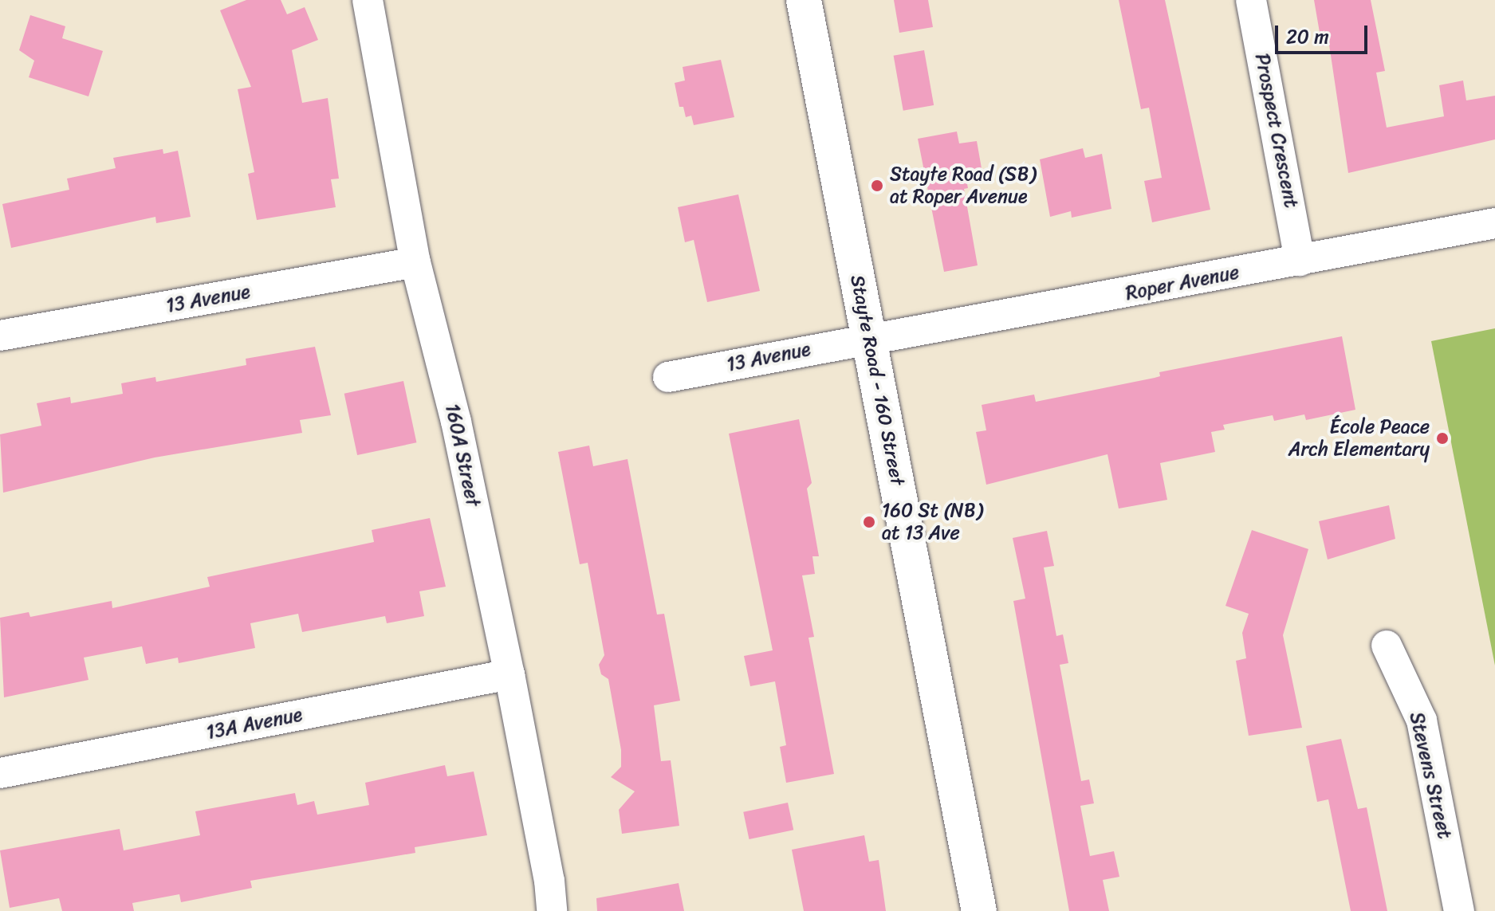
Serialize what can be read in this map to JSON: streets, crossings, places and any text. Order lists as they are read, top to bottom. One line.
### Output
{"streets":{"main road":["Stayte Road - 160 Street"],"street":["Prospect Crescent","Roper Avenue","13 Avenue","160A Street","13A Avenue","Stevens Street"]},"crossings":[["Prospect Crescent","Roper Avenue"],["Roper Avenue","13 Avenue"],["Roper Avenue","Stayte Road - 160 Street"],["13 Avenue","Stayte Road - 160 Street"],["13 Avenue","160A Street"],["160A Street","13A Avenue"]],"places":["Stayte Road (SB) at Roper Avenue","École Peace Arch Elementary","160 St (NB) at 13 Ave"],"scale_bar":"20 m"}
